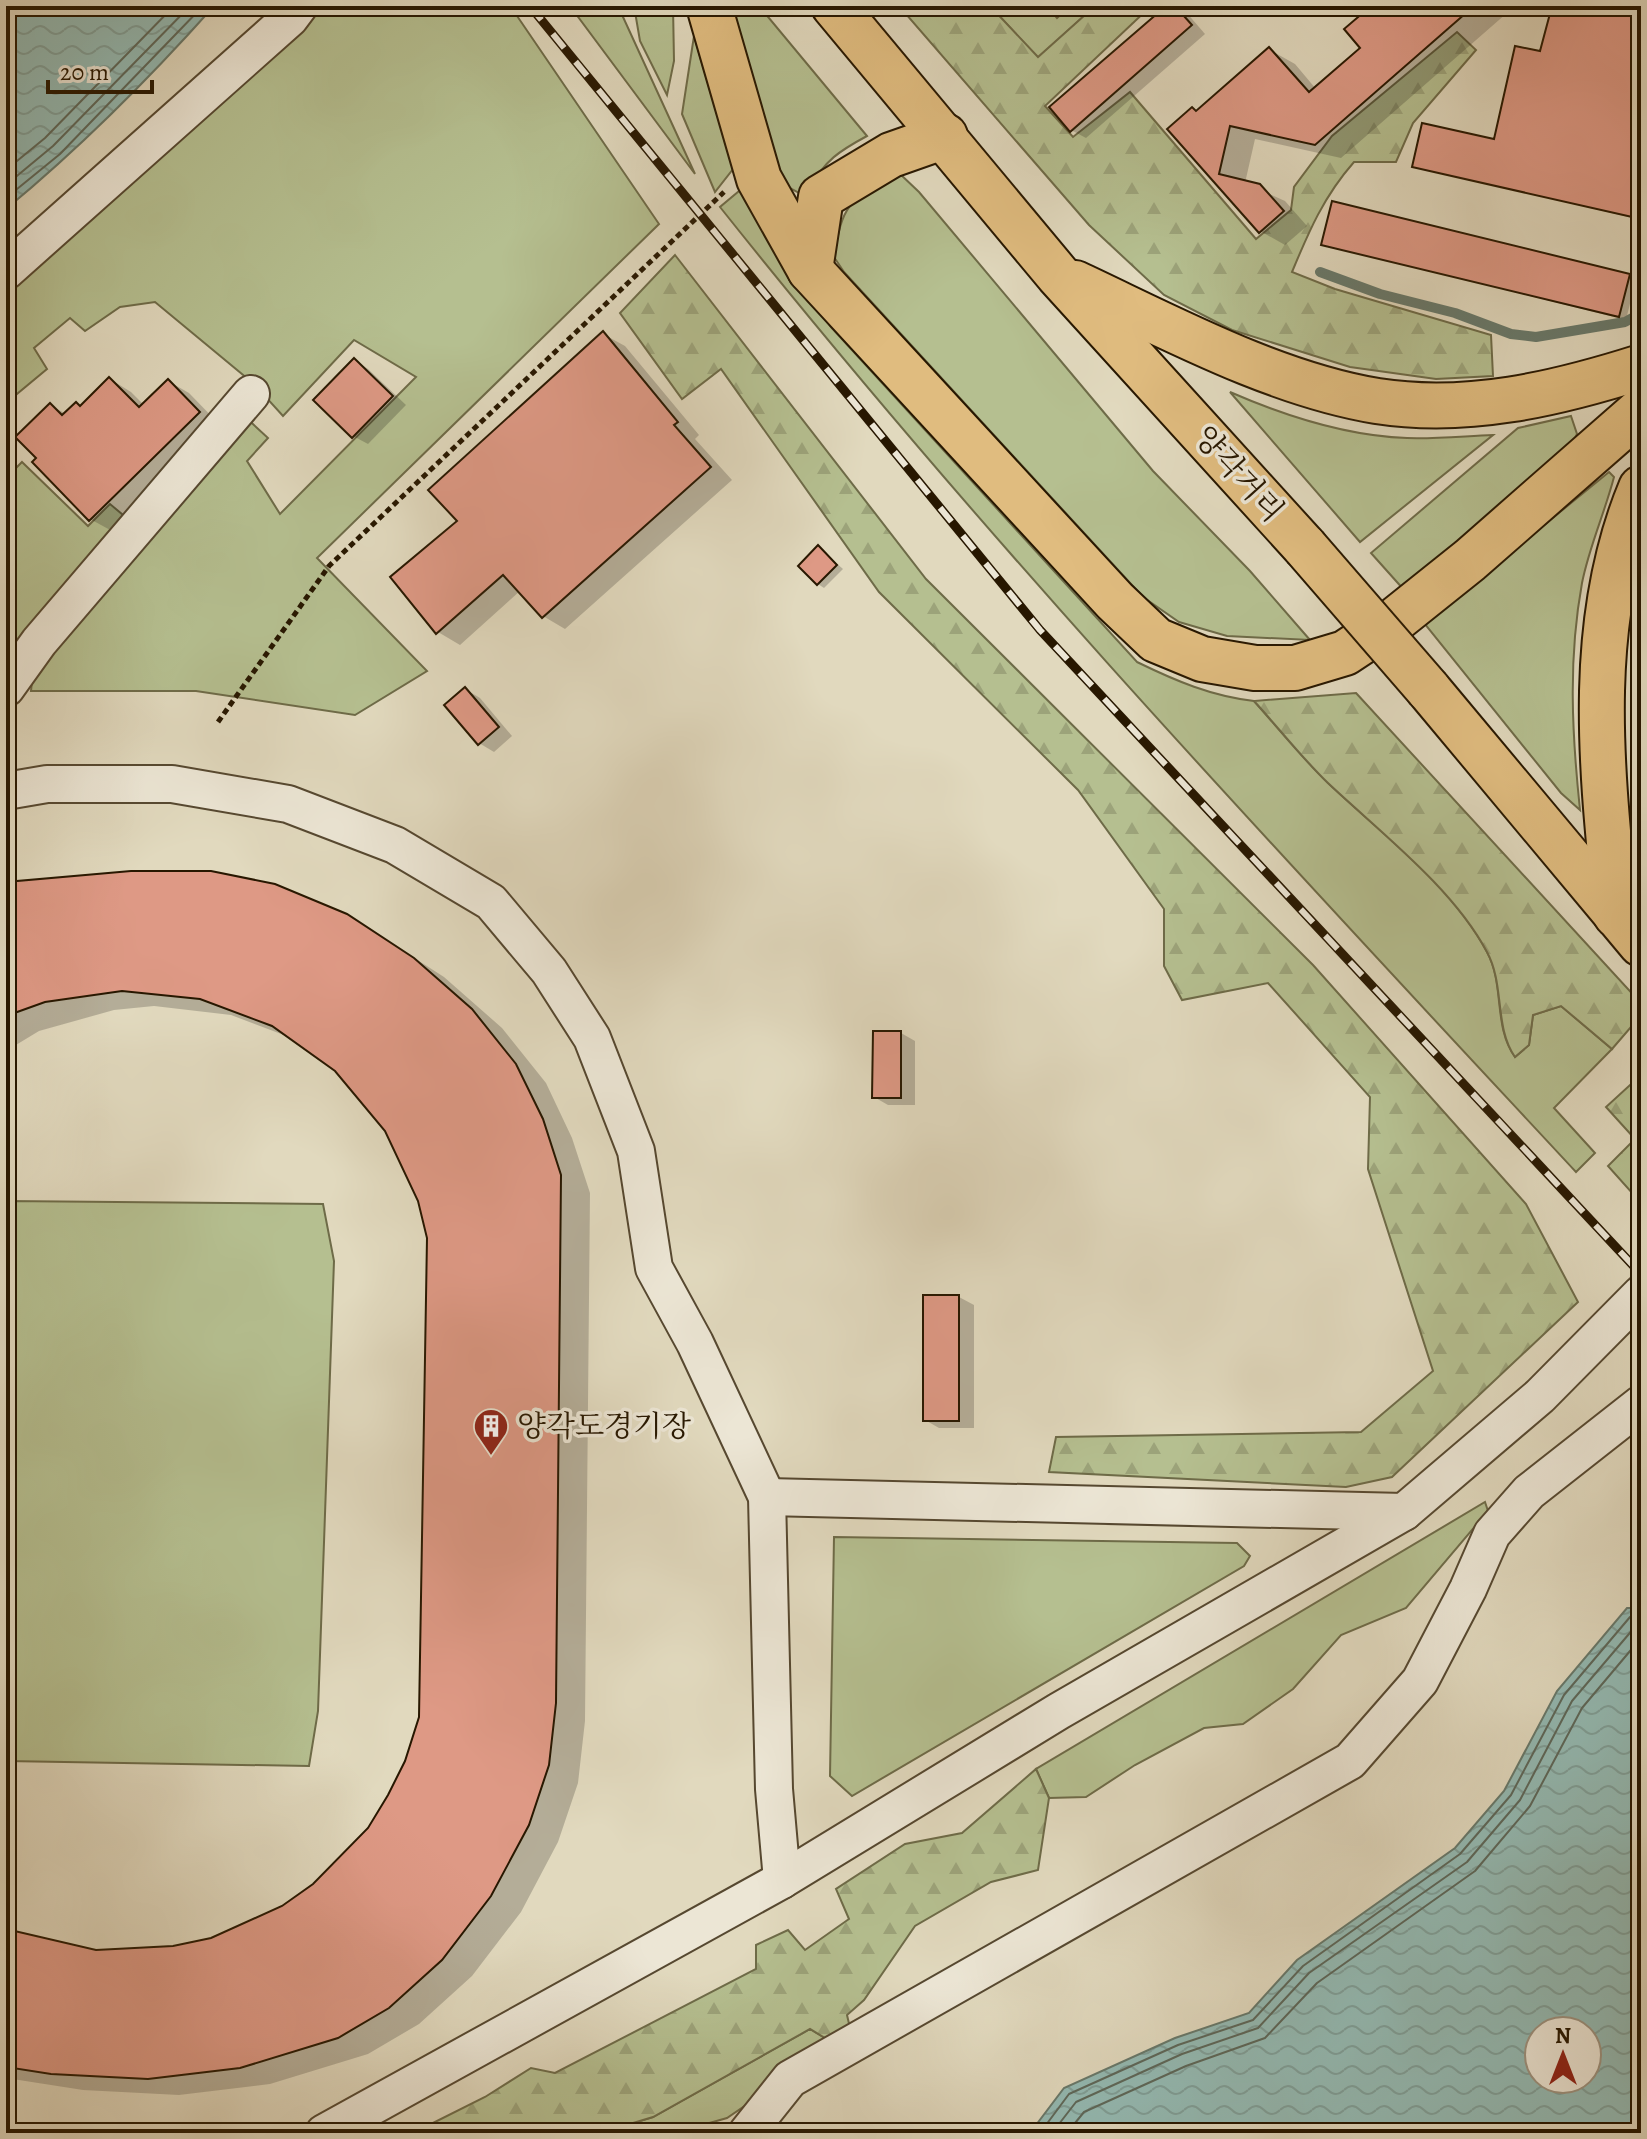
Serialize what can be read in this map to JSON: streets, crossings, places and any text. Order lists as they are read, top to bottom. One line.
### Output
{"streets":{"main road":["양각거리"]},"places":{"building":["양각도경기장"]},"scale_bar":"20 m","north":"top"}
